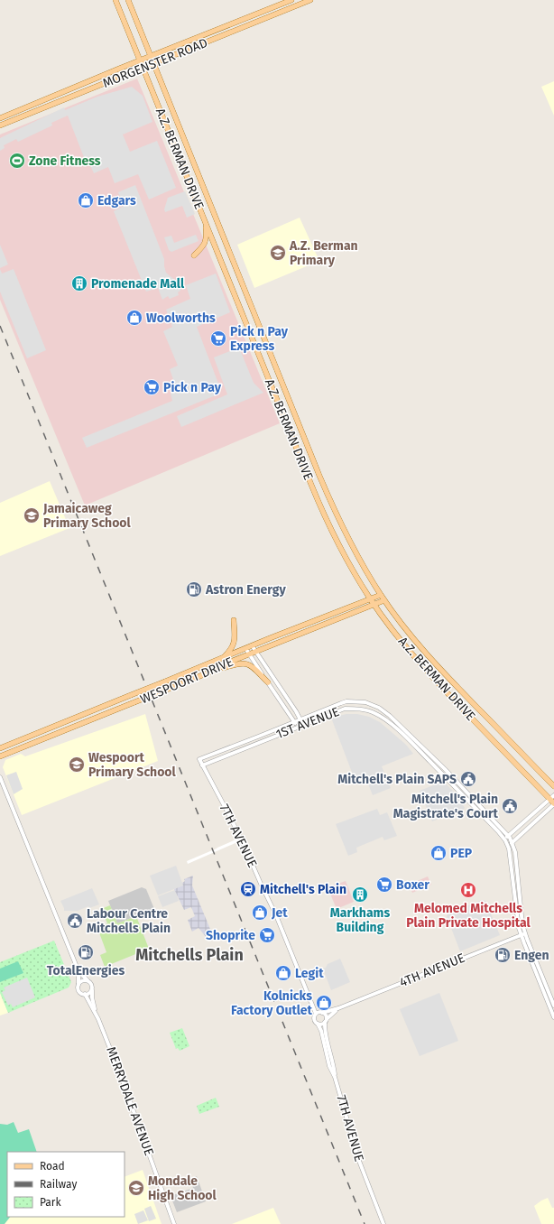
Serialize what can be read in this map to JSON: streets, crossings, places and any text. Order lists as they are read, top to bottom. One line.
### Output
{"streets":{"main road":["MORGENSTER ROAD","A.Z. BERMAN DRIVE","WESPOORT DRIVE"],"street":["1ST AVENUE","7TH AVENUE","4TH AVENUE","MERRYDALE AVENUE"]},"crossings":[["MORGENSTER ROAD","A.Z. BERMAN DRIVE"],["A.Z. BERMAN DRIVE","WESPOORT DRIVE"],["1ST AVENUE","7TH AVENUE"],["1ST AVENUE","4TH AVENUE"],["7TH AVENUE","4TH AVENUE"]],"districts":["Mitchells Plain"],"places":{"sports":["Zone Fitness"],"shop":["Edgars","Woolworths","PEP","Jet","Legit","Kolnicks Factory Outlet"],"school or university":["A.Z. Berman Primary","Jamaicaweg Primary School","Wespoort Primary School","Mondale High School"],"building":["Promenade Mall","Markhams Building"],"supermarket":["Pick n Pay Express","Pick n Pay","Boxer","Shoprite"],"fuel station":["Astron Energy","TotalEnergies","Engen"],"public building":["Mitchell's Plain SAPS","Mitchell's Plain Magistrate's Court","Labour Centre Mitchells Plain"],"station":["Mitchell's Plain"],"hospital":["Melomed Mitchells Plain Private Hospital"]},"legend":["Road","Railway","Park"]}
